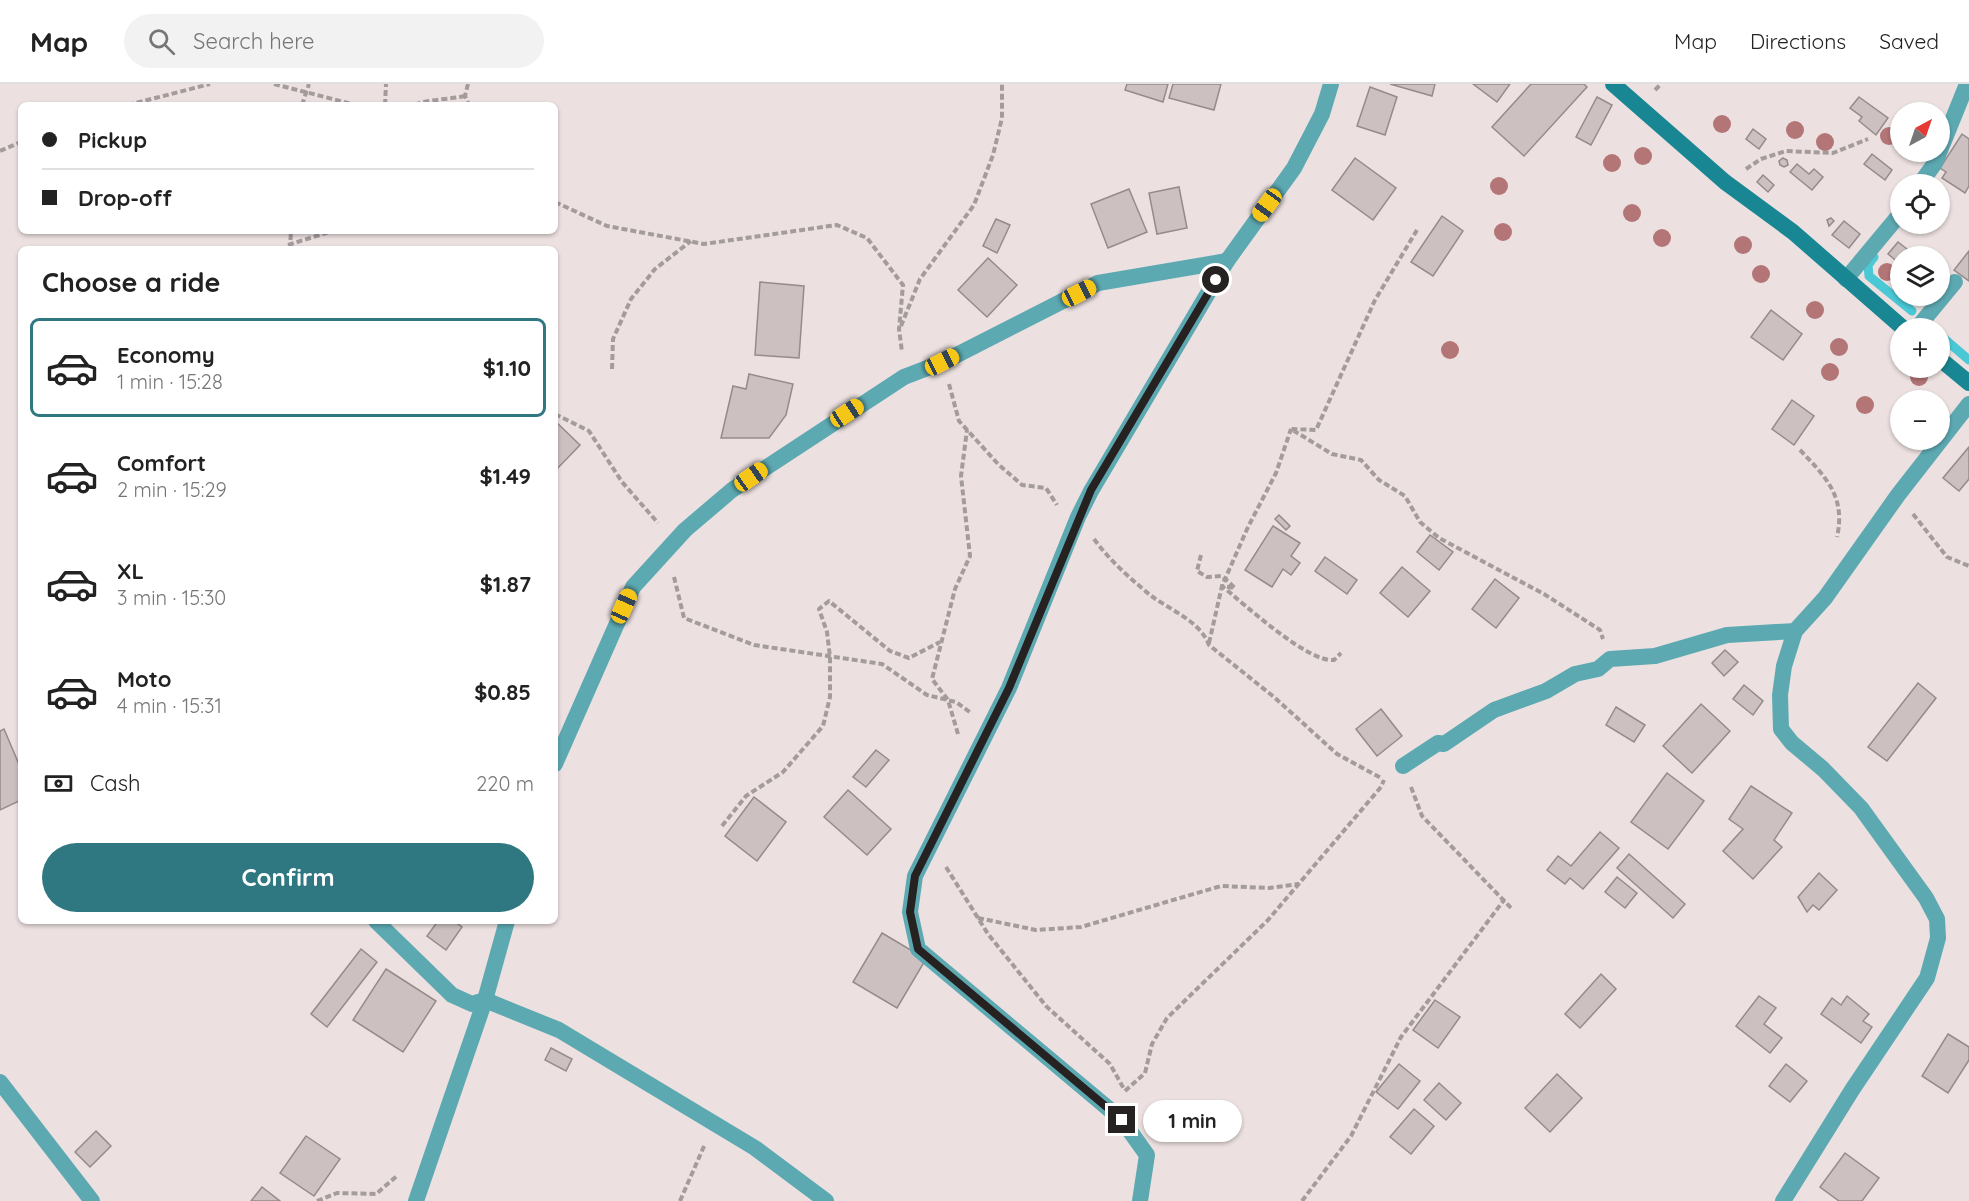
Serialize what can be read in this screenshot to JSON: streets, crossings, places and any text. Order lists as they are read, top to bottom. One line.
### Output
{"north":"top right","page":{"header":"Map","search":"Search here","nav":["Map","Directions","Saved"],"map_buttons":["+","−"],"banner":["Pickup","Drop-off"],"heading":"Choose a ride","list":[{"name":"Economy","note":"1 min · 15:28","value":"$1.10"},{"name":"Comfort","note":"2 min · 15:29","value":"$1.49"},{"name":"XL","note":"3 min · 15:30","value":"$1.87"},{"name":"Moto","note":"4 min · 15:31","value":"$0.85"}],"pay":["Cash","220 m"],"buttons":"Confirm","bubble":"1 min"}}
